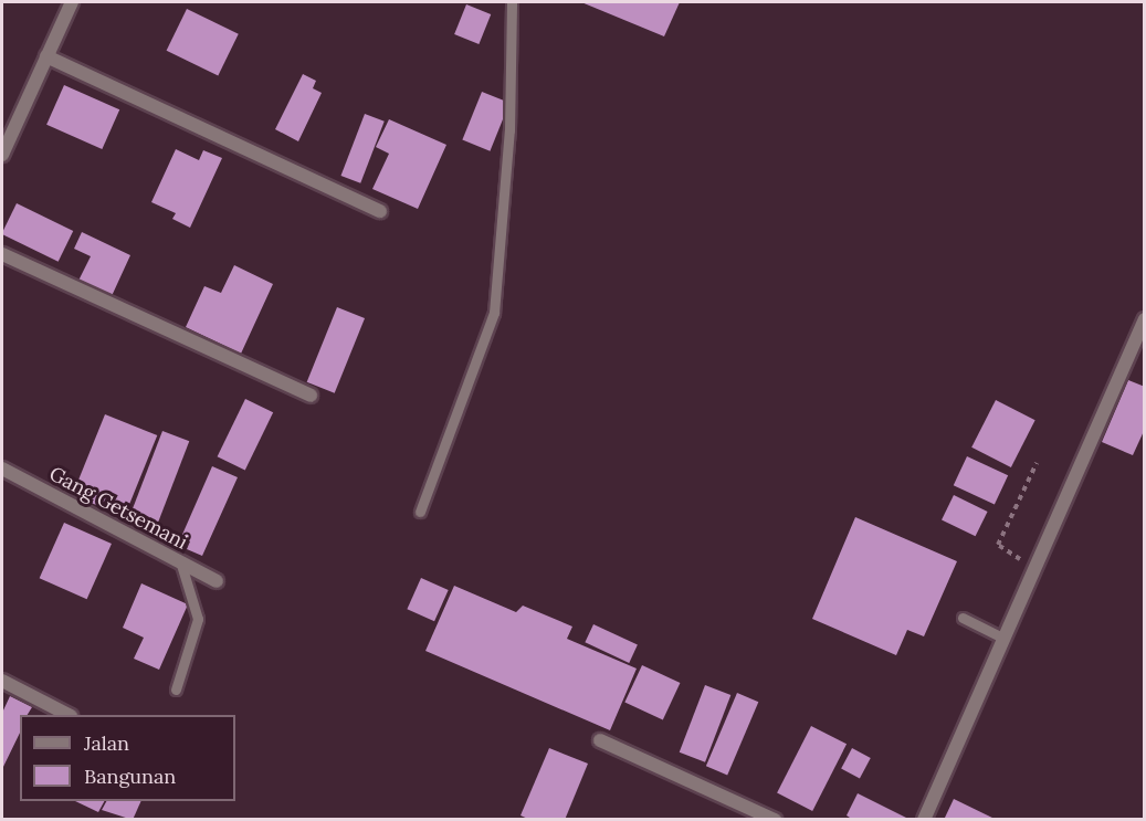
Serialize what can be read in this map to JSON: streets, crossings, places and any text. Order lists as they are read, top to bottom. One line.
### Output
{"streets":{"street":["Gang Getsemani"]},"legend":["Jalan","Bangunan"]}
